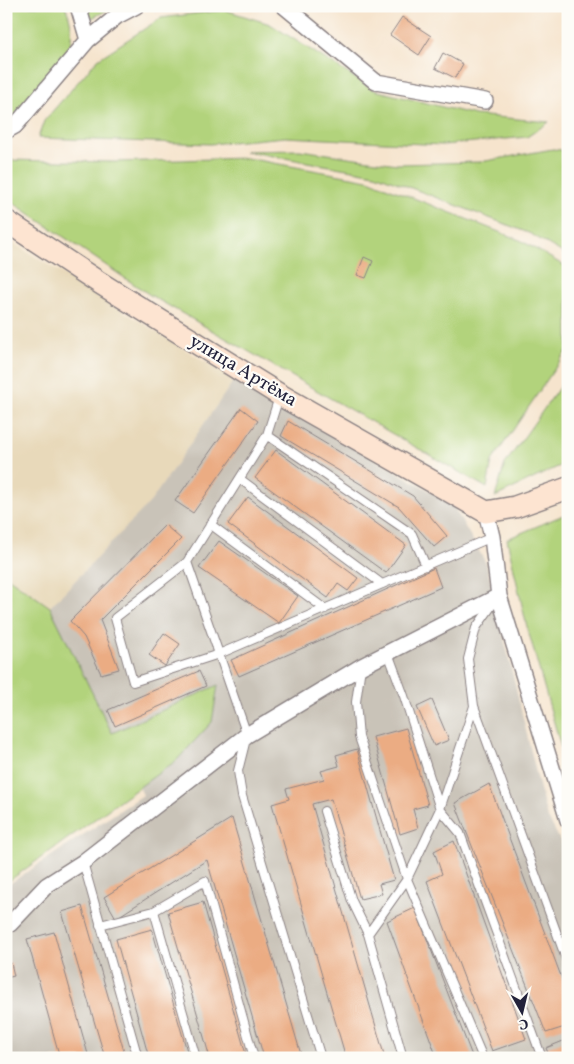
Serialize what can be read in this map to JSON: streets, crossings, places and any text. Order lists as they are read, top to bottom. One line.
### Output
{"streets":{"street":["улица Артёма"]},"north":"bottom"}
